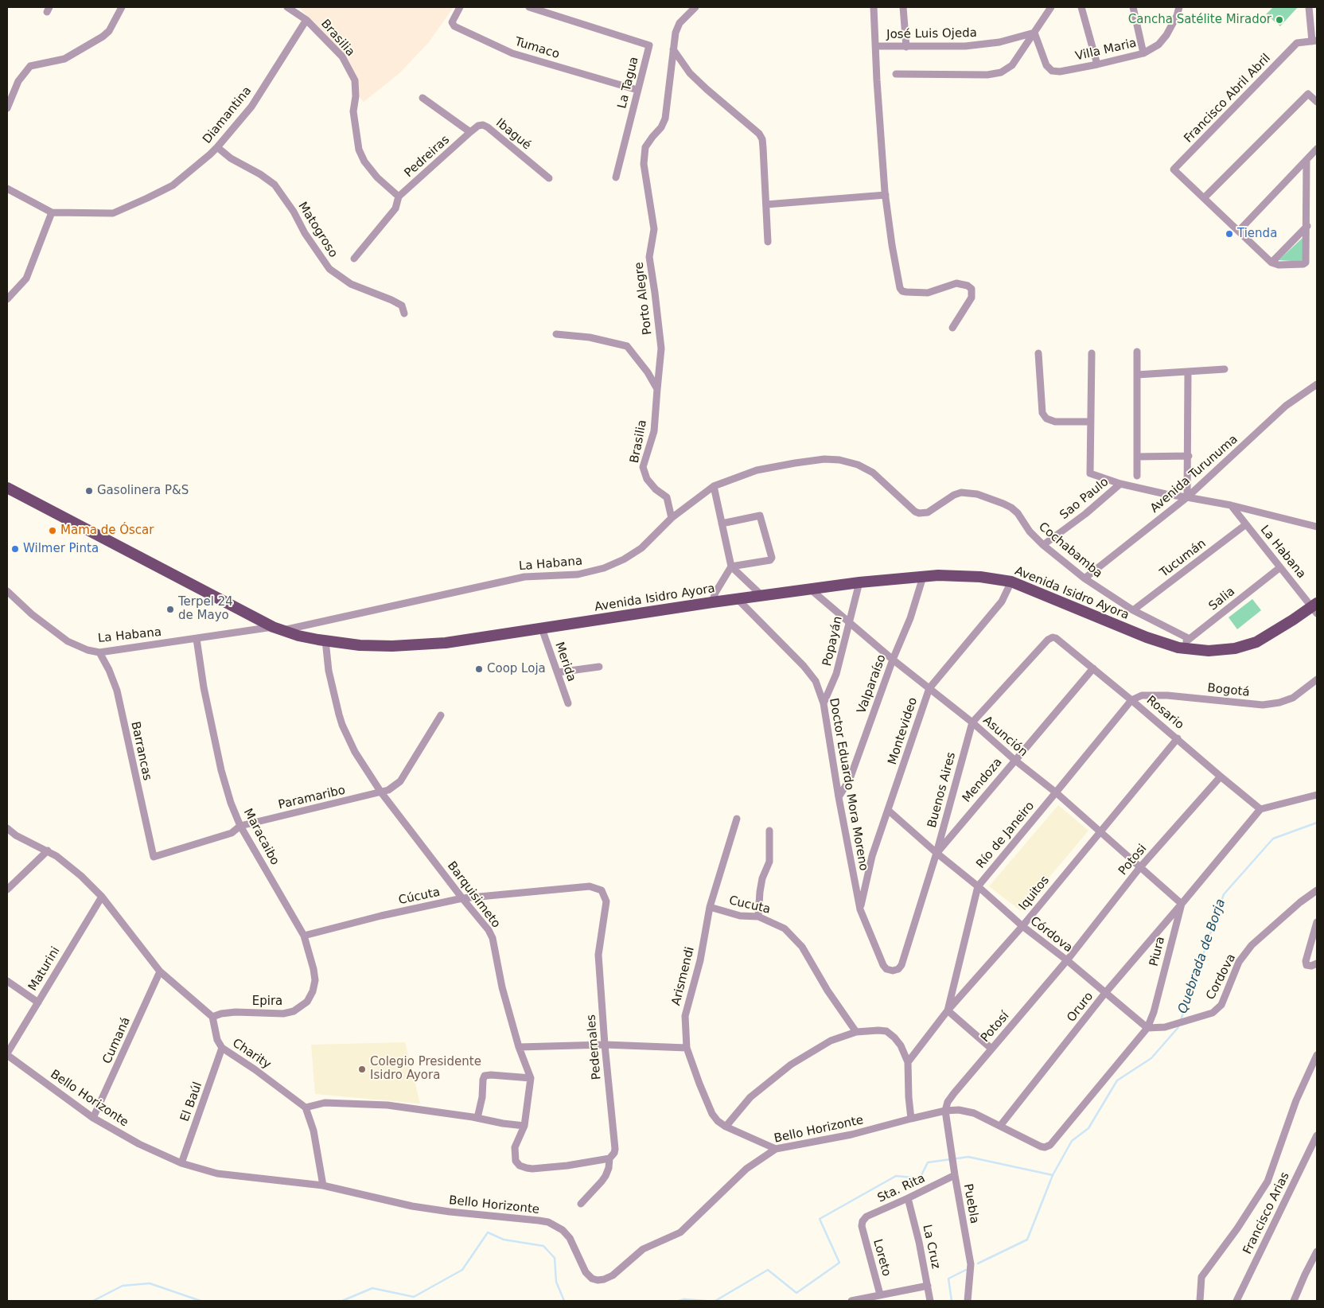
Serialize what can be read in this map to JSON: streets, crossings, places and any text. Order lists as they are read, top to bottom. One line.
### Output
{"streets":{"main road":["Avenida Isidro Ayora"],"street":["José Luis Ojeda","Brasilia","Tumaco","Villa Maria","La Tagua","Francisco Abril Abril","Diamantina","Ibagué","Pedreiras","Matogroso","Porto Alegre","Avenida Turunuma","Sao Paulo","Cochabamba","La Habana","Tucumán","Salia","Popayán","Merida","Valparaíso","Bogotá","Rosario","Montevideo","Asunción","Barrancas","Mendoza","Doctor Eduardo Mora Moreno","Buenos Aires","Paramaribo","Río de Janeiro","Maracaibo","Potosi","Iquitos","Barquisimeto","Cúcuta","Cucuta","Córdova","Piura","Maturini","Arismendi","Cordova","Epira","Oruro","Potosí","Cumaná","Pedernales","Charity","Bello Horizonte","El Baúl","Sta. Rita","Puebla","Francisco Arias","La Cruz","Loreto"]},"crossings":[["José Luis Ojeda","Villa Maria"],["Brasilia","Diamantina"],["Brasilia","Pedreiras"],["Brasilia","Porto Alegre"],["Brasilia","La Habana"],["Tumaco","La Tagua"],["Diamantina","Matogroso"],["Ibagué","Pedreiras"],["Avenida Turunuma","Cochabamba"],["Avenida Turunuma","La Habana"],["Sao Paulo","Cochabamba"],["Sao Paulo","La Habana"],["Cochabamba","La Habana"],["Cochabamba","Tucumán"],["Cochabamba","Salia"],["La Habana","Tucumán"],["La Habana","Avenida Isidro Ayora"],["La Habana","Salia"],["La Habana","Barrancas"],["La Habana","Maracaibo"],["Avenida Isidro Ayora","Salia"],["Avenida Isidro Ayora","Popayán"],["Avenida Isidro Ayora","Merida"],["Avenida Isidro Ayora","Valparaíso"],["Avenida Isidro Ayora","Montevideo"],["Avenida Isidro Ayora","Asunción"],["Avenida Isidro Ayora","Doctor Eduardo Mora Moreno"],["Avenida Isidro Ayora","Barquisimeto"],["Popayán","Asunción"],["Popayán","Doctor Eduardo Mora Moreno"],["Valparaíso","Asunción"],["Valparaíso","Doctor Eduardo Mora Moreno"],["Bogotá","Rosario"],["Bogotá","Río de Janeiro"],["Rosario","Mendoza"],["Rosario","Buenos Aires"],["Rosario","Río de Janeiro"],["Rosario","Potosi"],["Rosario","Iquitos"],["Rosario","Piura"],["Montevideo","Asunción"],["Montevideo","Doctor Eduardo Mora Moreno"],["Montevideo","Córdova"],["Asunción","Mendoza"],["Asunción","Buenos Aires"],["Asunción","Río de Janeiro"],["Asunción","Potosi"],["Asunción","Iquitos"],["Asunción","Piura"],["Asunción","Oruro"],["Barrancas","Paramaribo"],["Mendoza","Buenos Aires"],["Mendoza","Córdova"],["Doctor Eduardo Mora Moreno","Buenos Aires"],["Buenos Aires","Córdova"],["Paramaribo","Maracaibo"],["Paramaribo","Barquisimeto"],["Río de Janeiro","Iquitos"],["Río de Janeiro","Córdova"],["Maracaibo","Cúcuta"],["Maracaibo","Epira"],["Potosi","Córdova"],["Potosi","Potosí"],["Iquitos","Córdova"],["Barquisimeto","Cúcuta"],["Barquisimeto","Pedernales"],["Cúcuta","Pedernales"],["Cucuta","Arismendi"],["Córdova","Piura"],["Córdova","Cordova"],["Córdova","Oruro"],["Córdova","Potosí"],["Piura","Cordova"],["Piura","Oruro"],["Piura","Bello Horizonte"],["Maturini","Bello Horizonte"],["Arismendi","Bello Horizonte"],["Epira","Charity"],["Oruro","Bello Horizonte"],["Potosí","Bello Horizonte"],["Potosí","Puebla"],["Cumaná","Bello Horizonte"],["Charity","El Baúl"],["Bello Horizonte","El Baúl"],["Bello Horizonte","Puebla"],["Sta. Rita","Puebla"],["Sta. Rita","La Cruz"],["Sta. Rita","Loreto"]],"water":["Quebrada de Borja"],"places":["Cancha Satélite Mirador","Tienda","Gasolinera P&S","Mama de Óscar","Wilmer Pinta","Terpel 24 de Mayo","Coop Loja","Colegio Presidente Isidro Ayora"]}
